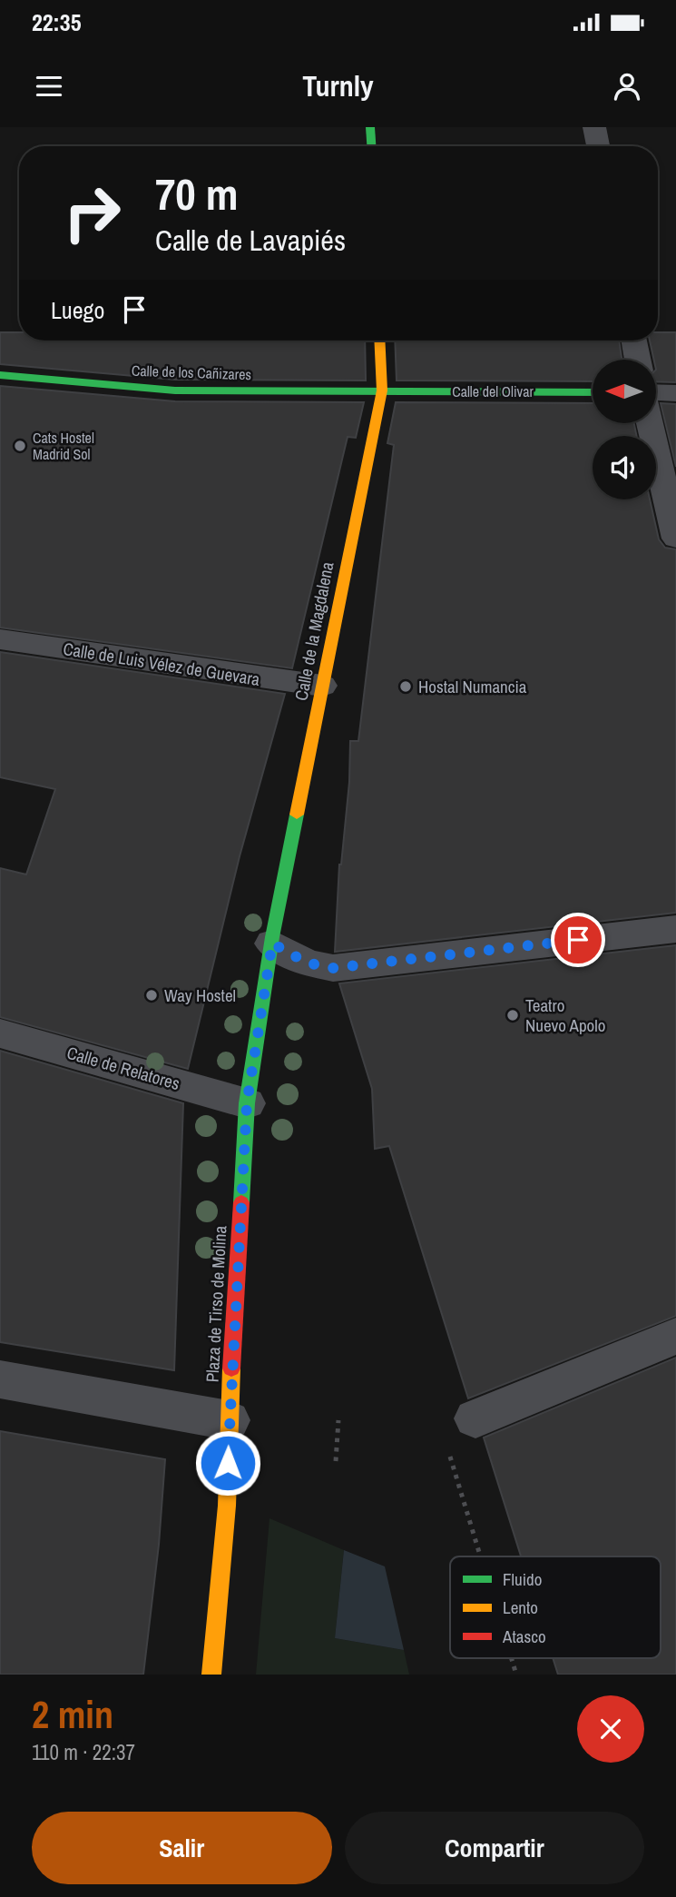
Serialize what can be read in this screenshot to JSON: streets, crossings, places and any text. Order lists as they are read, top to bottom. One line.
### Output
{"streets":{"street":["Calle de los Cañizares","Calle del Olivar","Calle de la Magdalena","Calle de Luis Vélez de Guevara","Calle de Relatores","Plaza de Tirso de Molina"]},"crossings":[["Calle de los Cañizares","Calle del Olivar"],["Calle de los Cañizares","Calle de la Magdalena"],["Calle del Olivar","Calle de la Magdalena"],["Calle de la Magdalena","Calle de Luis Vélez de Guevara"],["Calle de la Magdalena","Plaza de Tirso de Molina"],["Calle de Relatores","Plaza de Tirso de Molina"]],"places":["Cats Hostel Madrid Sol","Hostal Numancia","Way Hostel","Teatro Nuevo Apolo"],"legend":["Fluido","Lento","Atasco"],"north":"left","page":{"status":"22:35","header":"Turnly","turn":["70 m","Calle de Lavapiés"],"then":"Luego","heading":["2 min","110 m · 22:37"],"buttons":["Salir","Compartir"]}}
